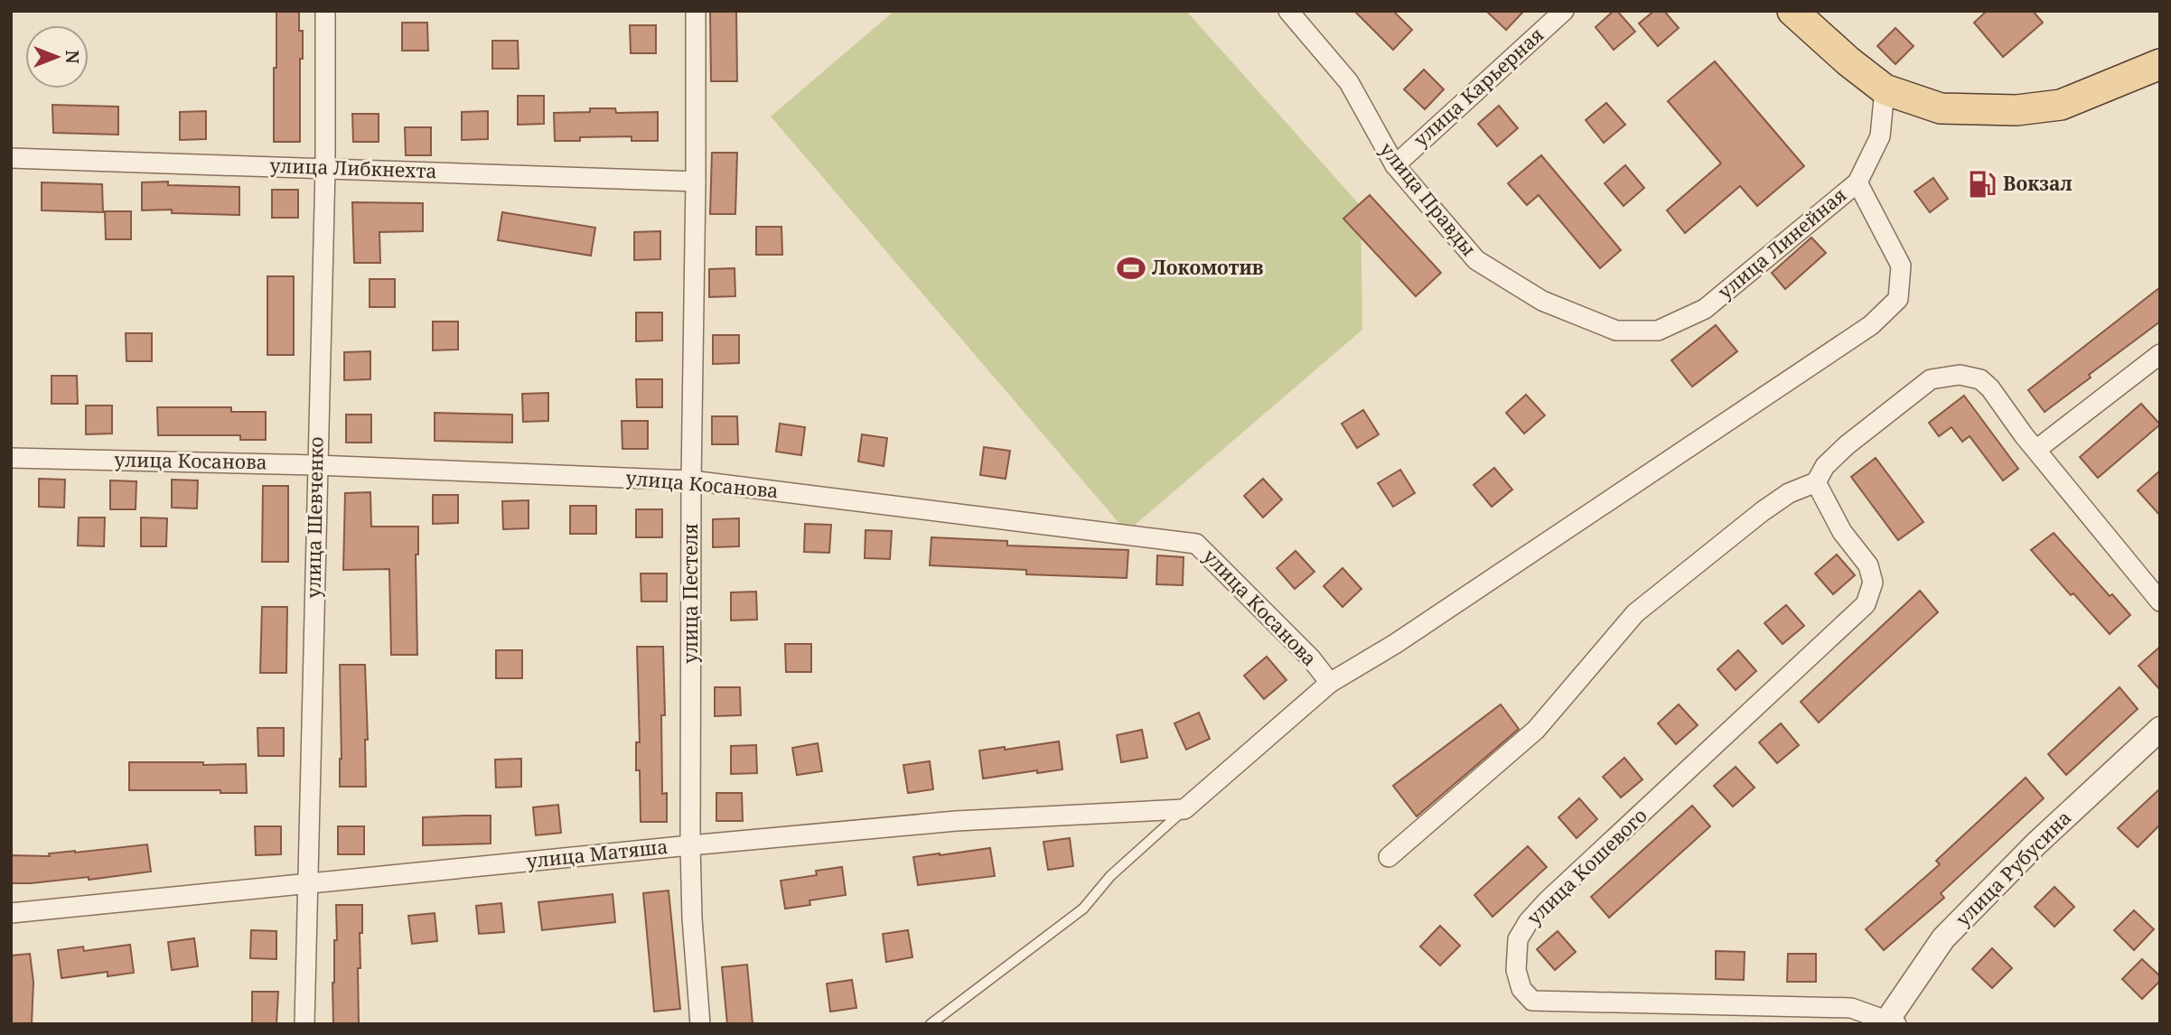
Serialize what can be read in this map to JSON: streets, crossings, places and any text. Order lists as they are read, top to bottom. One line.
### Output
{"streets":{"street":["улица Карьерная","улица Либкнехта","улица Правды","улица Линейная","улица Косанова","улица Шевченко","улица Пестеля","улица Матяша","улица Кошевого","улица Рубусина"]},"crossings":[["улица Карьерная","улица Правды"],["улица Либкнехта","улица Шевченко"],["улица Либкнехта","улица Пестеля"],["улица Правды","улица Линейная"],["улица Косанова","улица Шевченко"],["улица Косанова","улица Пестеля"],["улица Шевченко","улица Матяша"],["улица Пестеля","улица Матяша"],["улица Кошевого","улица Рубусина"]],"places":{"fuel station":["Вокзал"],"sports":["Локомотив"]},"north":"right"}
